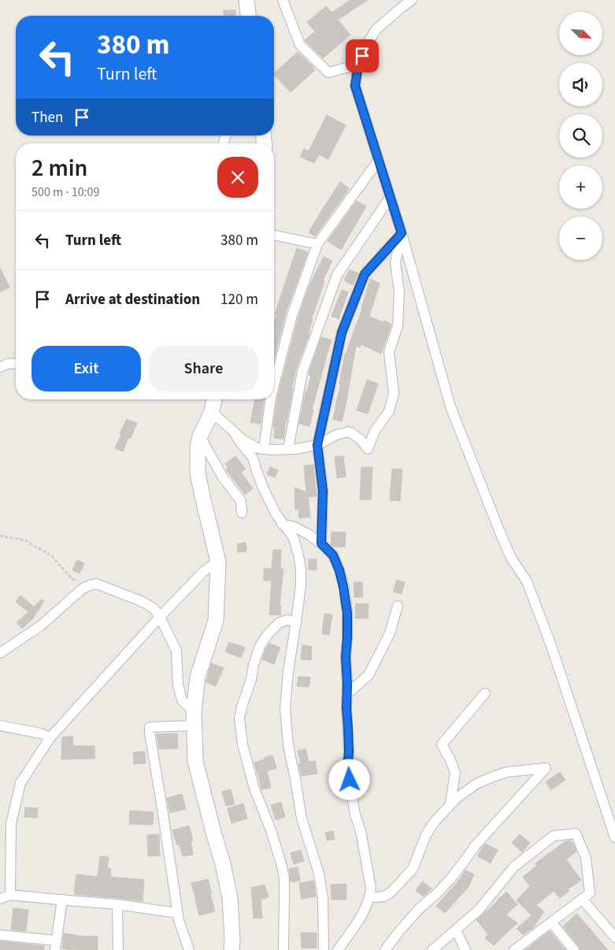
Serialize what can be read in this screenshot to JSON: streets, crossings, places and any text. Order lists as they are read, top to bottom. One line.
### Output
{"north":"bottom right","page":{"map_buttons":["+","−"],"turn":["380 m","Turn left"],"then":"Then","heading":["2 min","500 m · 10:09"],"list":[{"name":"Turn left","value":"380 m"},{"name":"Arrive at destination","value":"120 m"}],"buttons":["Exit","Share"]}}
